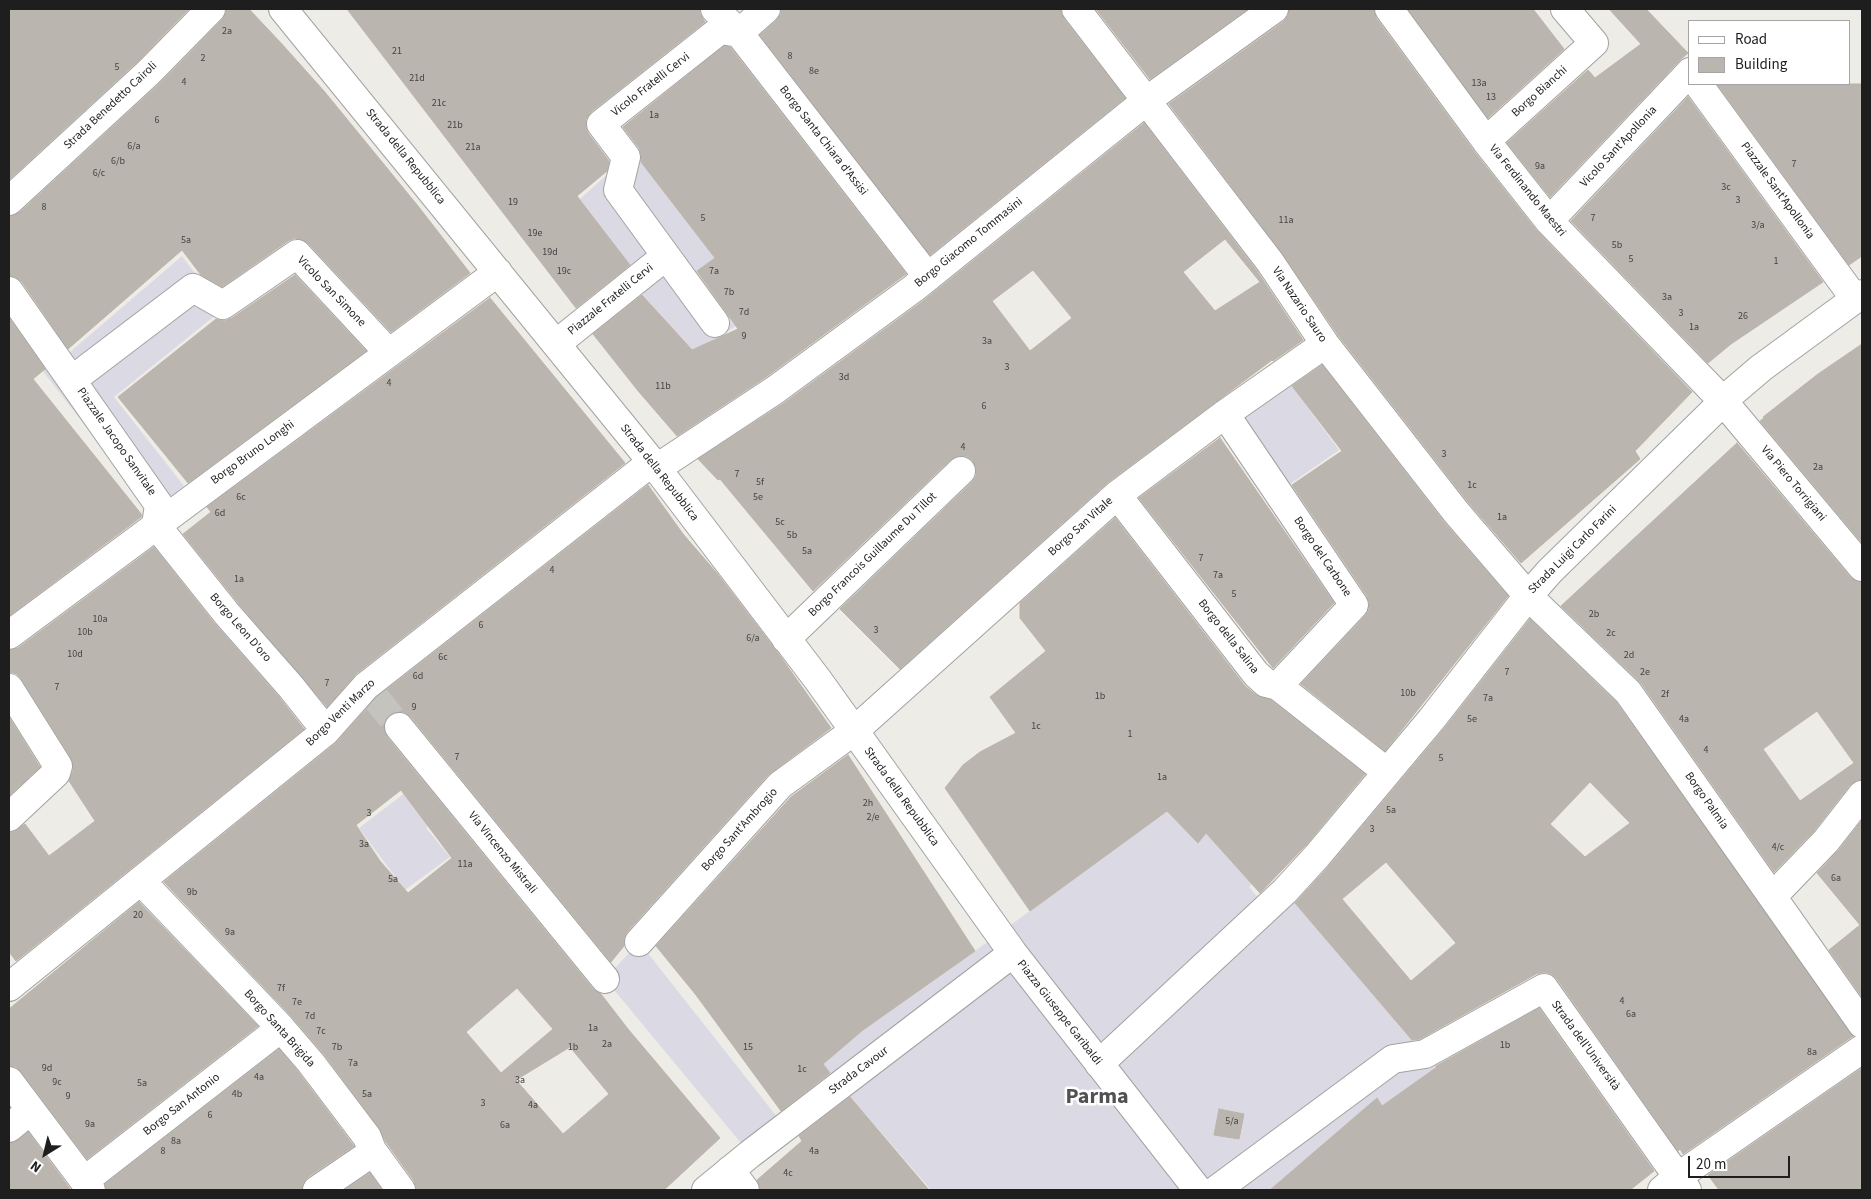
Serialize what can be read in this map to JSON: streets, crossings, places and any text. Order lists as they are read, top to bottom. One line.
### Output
{"streets":{"street":["Vicolo Fratelli Cervi","Borgo Bianchi","Strada Benedetto Cairoli","Borgo Santa Chiara d'Assisi","Vicolo Sant'Apollonia","Strada della Repubblica","Via Ferdinando Maestri","Piazzale Sant'Apollonia","Borgo Giacomo Tommasini","Vicolo San Simone","Piazzale Fratelli Cervi","Via Nazario Sauro","Piazzale Jacopo Sanvitale","Borgo Bruno Longhi","Via Piero Torrigiani","Borgo San Vitale","Strada Luigi Carlo Farini","Borgo Francois Guillaume Du Tillot","Borgo del Carbone","Borgo Leon D'oro","Borgo della Salina","Borgo Venti Marzo","Borgo Palmia","Borgo Sant'Ambrogio","Via Vincenzo Mistrali","Piazza Giuseppe Garibaldi","Borgo Santa Brigida","Strada dell'Università","Strada Cavour","Borgo San Antonio"]},"crossings":[["Vicolo Fratelli Cervi","Borgo Santa Chiara d'Assisi"],["Vicolo Fratelli Cervi","Piazzale Fratelli Cervi"],["Borgo Bianchi","Via Ferdinando Maestri"],["Borgo Santa Chiara d'Assisi","Borgo Giacomo Tommasini"],["Vicolo Sant'Apollonia","Via Ferdinando Maestri"],["Strada della Repubblica","Borgo Giacomo Tommasini"],["Strada della Repubblica","Piazzale Fratelli Cervi"],["Strada della Repubblica","Borgo Bruno Longhi"],["Strada della Repubblica","Borgo San Vitale"],["Strada della Repubblica","Borgo Francois Guillaume Du Tillot"],["Strada della Repubblica","Borgo Venti Marzo"],["Strada della Repubblica","Borgo Sant'Ambrogio"],["Strada della Repubblica","Piazza Giuseppe Garibaldi"],["Strada della Repubblica","Strada Cavour"],["Via Ferdinando Maestri","Via Piero Torrigiani"],["Via Ferdinando Maestri","Strada Luigi Carlo Farini"],["Piazzale Sant'Apollonia","Strada Luigi Carlo Farini"],["Borgo Giacomo Tommasini","Via Nazario Sauro"],["Borgo Giacomo Tommasini","Borgo Venti Marzo"],["Vicolo San Simone","Piazzale Jacopo Sanvitale"],["Vicolo San Simone","Borgo Bruno Longhi"],["Via Nazario Sauro","Borgo San Vitale"],["Via Nazario Sauro","Strada Luigi Carlo Farini"],["Via Nazario Sauro","Borgo Palmia"],["Piazzale Jacopo Sanvitale","Borgo Bruno Longhi"],["Piazzale Jacopo Sanvitale","Borgo Leon D'oro"],["Borgo Bruno Longhi","Borgo Leon D'oro"],["Via Piero Torrigiani","Strada Luigi Carlo Farini"],["Borgo San Vitale","Borgo del Carbone"],["Borgo San Vitale","Borgo della Salina"],["Borgo San Vitale","Borgo Sant'Ambrogio"],["Strada Luigi Carlo Farini","Borgo della Salina"],["Strada Luigi Carlo Farini","Borgo Palmia"],["Strada Luigi Carlo Farini","Piazza Giuseppe Garibaldi"],["Borgo del Carbone","Borgo della Salina"],["Borgo Leon D'oro","Borgo Venti Marzo"],["Borgo Venti Marzo","Borgo Santa Brigida"],["Piazza Giuseppe Garibaldi","Strada Cavour"],["Borgo Santa Brigida","Borgo San Antonio"]],"districts":["Parma"],"house_numbers":["2a","21","8","2","5","8e","21d","4","13a","13","21c","1a","6","21b","6/a","21a","6/b","7","9a","6/c","3c","3","19","8","5","7","11a","3/a","19e","5a","5b","19d","5","1","19c","7a","7b","3a","7d","3","26","1a","9","3a","3","3d","4","11b","6","4","3","2a","7","5f","1c","6c","5e","6d","1a","5c","5b","5a","7","4","7a","1a","5","2b","10a","6","3","10b","2c","6/a","10d","2d","6c","7","2e","6d","7","7","10b","2f","1b","7a","9","5e","4a","1c","1","4","7","5","1a","2h","5a","3","2/e","3","3a","4/c","11a","6a","5a","9b","20","9a","7f","4","7e","6a","7d","1a","7c","2a","1b","7b","1b","15","8a","7a","9d","1c","4a","3a","9c","5a","4b","5a","9","3","4a","6","5/a","9a","6a","8a","8","4a","4c"],"legend":["Road","Building"],"scale_bar":"20 m","north":"bottom left"}
